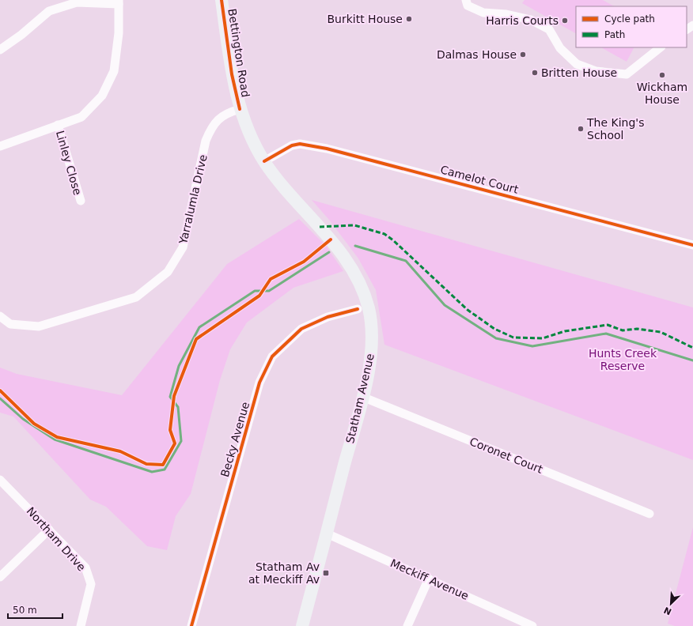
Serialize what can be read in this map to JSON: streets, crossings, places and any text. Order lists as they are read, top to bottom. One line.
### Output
{"streets":{"main road":["Bettington Road","Statham Avenue"],"street":["Linley Close","Camelot Court","Yarralumla Drive","Becky Avenue","Coronet Court","Northam Drive","Meckiff Avenue"]},"crossings":[["Bettington Road","Camelot Court"],["Bettington Road","Yarralumla Drive"],["Bettington Road","Statham Avenue"],["Statham Avenue","Coronet Court"],["Statham Avenue","Meckiff Avenue"]],"parks":["Hunts Creek Reserve"],"places":{"other":["Burkitt House","Harris Courts","Dalmas House","Britten House","Wickham House","The King's School"],"transit":["Statham Av at Meckiff Av"]},"legend":["Cycle path","Path"],"scale_bar":"50 m","north":"bottom left"}
